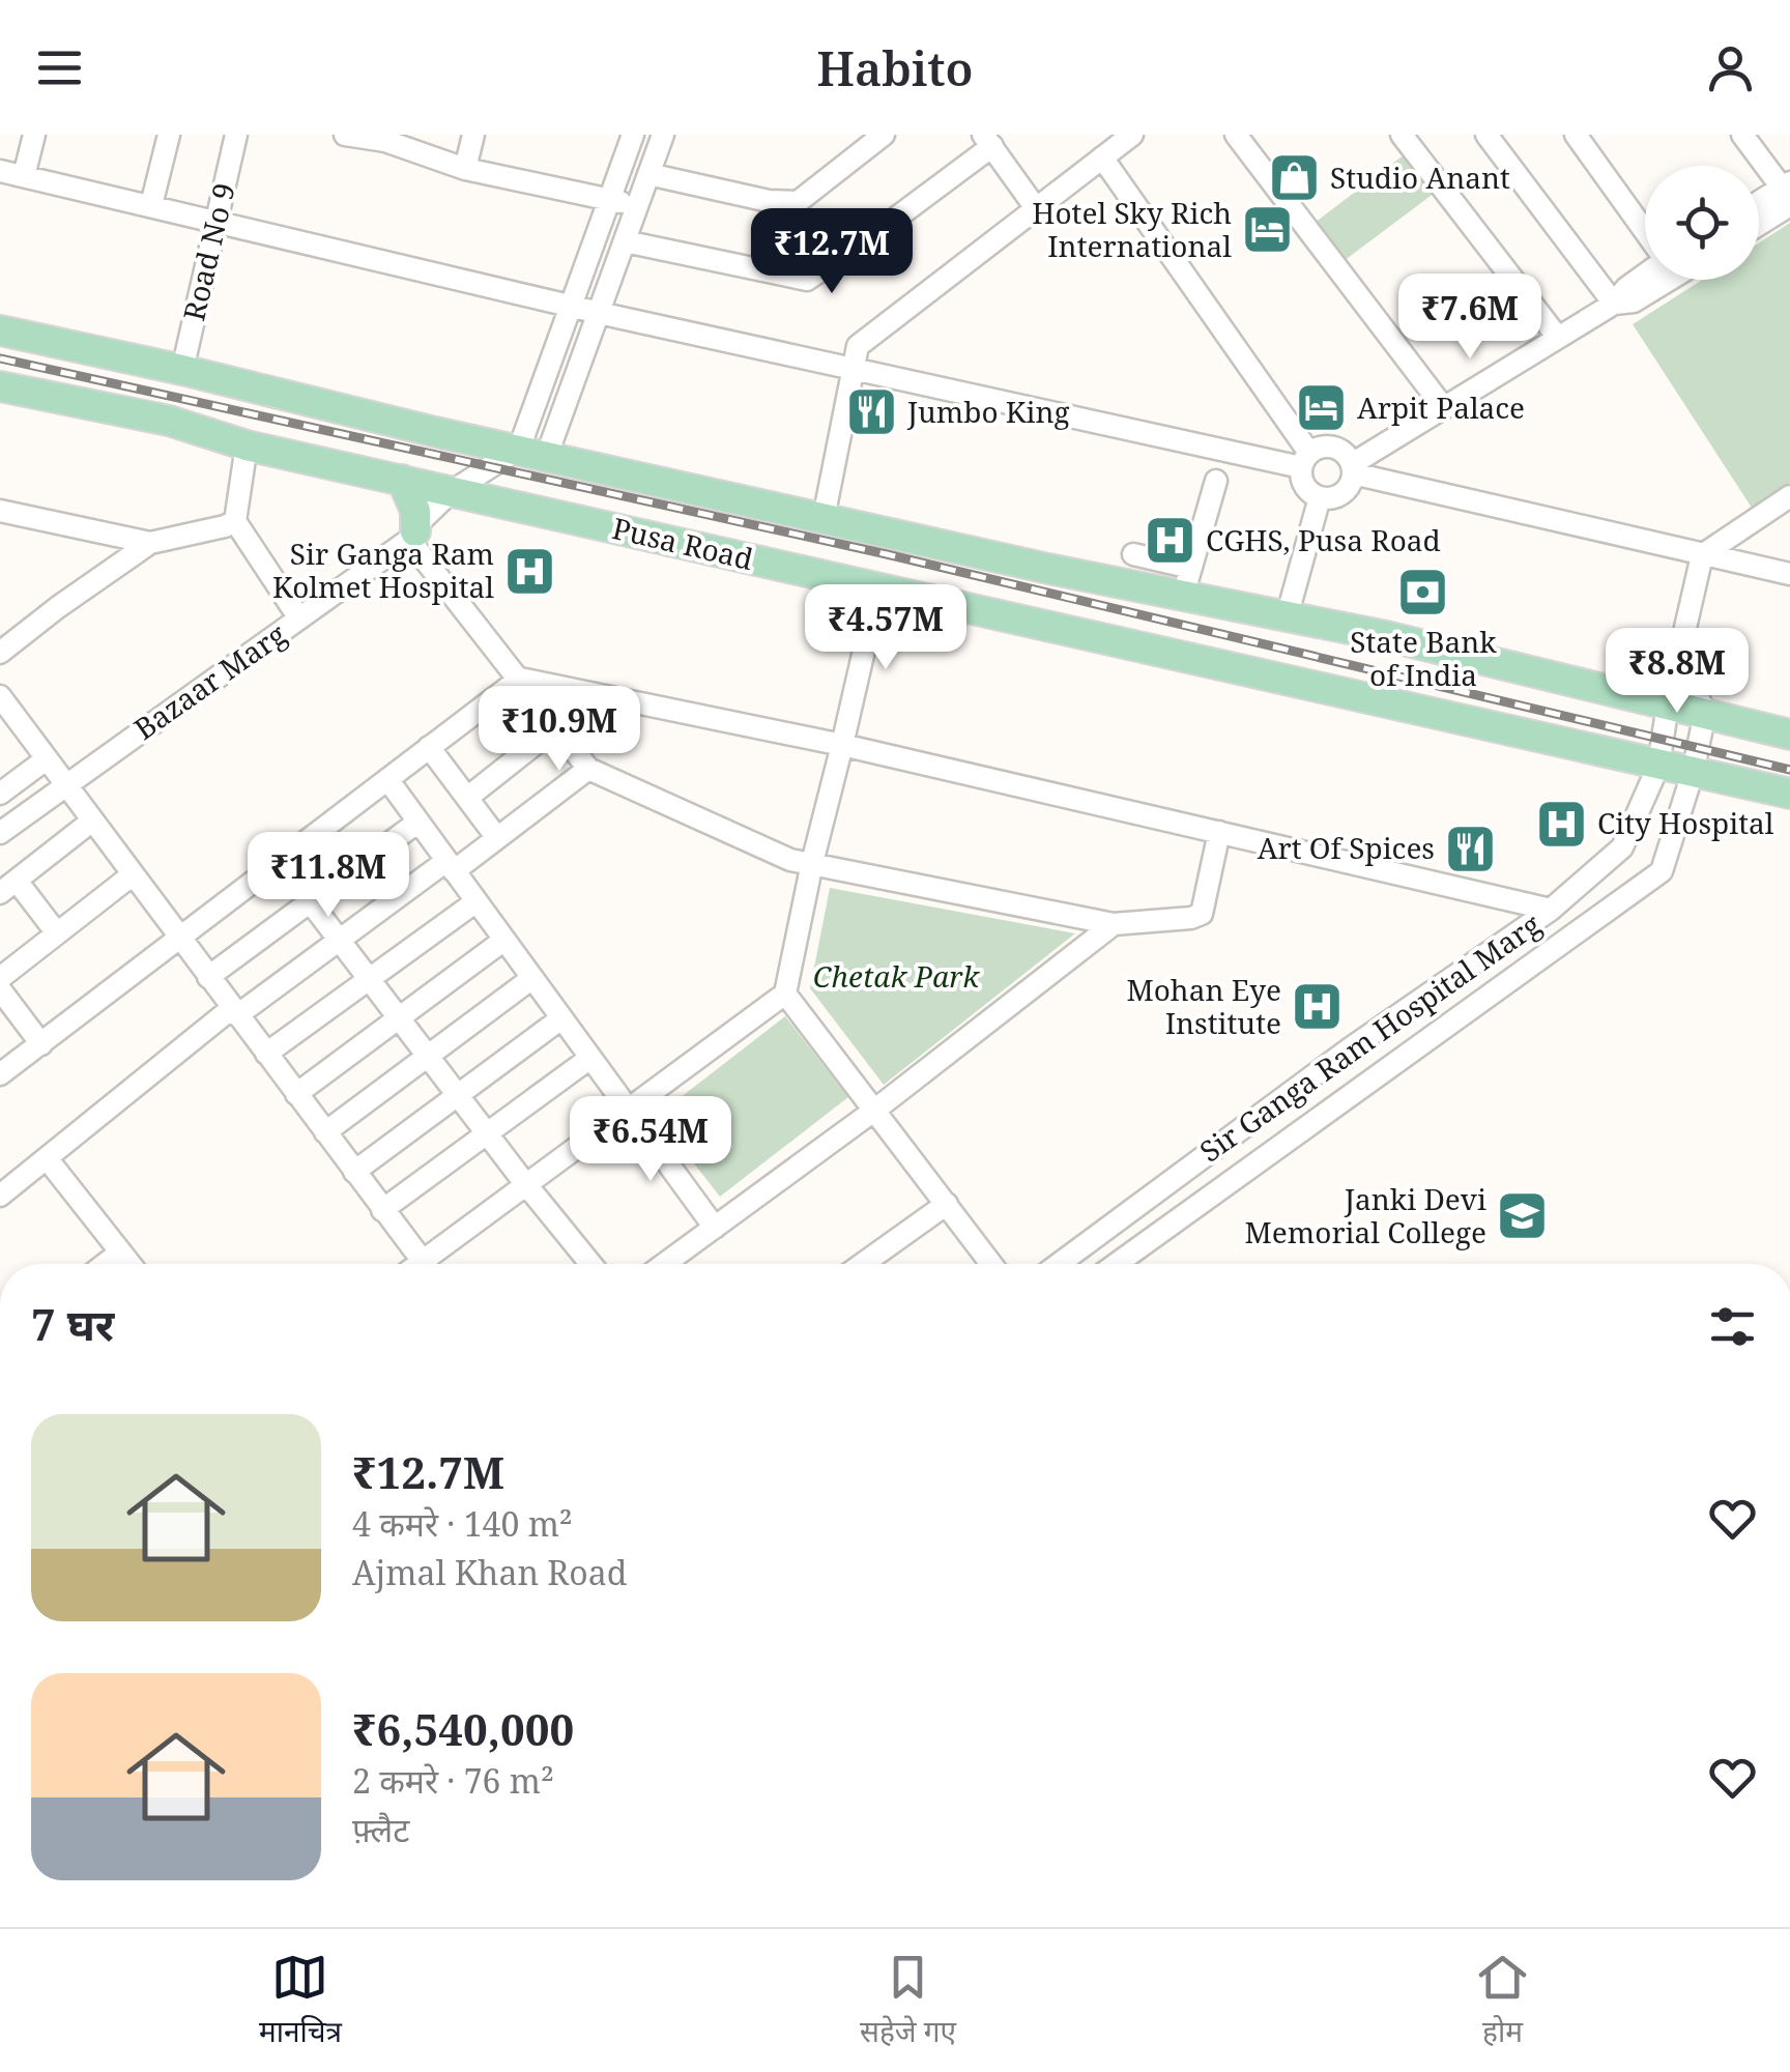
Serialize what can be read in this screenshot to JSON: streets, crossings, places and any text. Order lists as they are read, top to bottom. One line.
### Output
{"streets":{"main road":["Pusa Road"],"street":["Road No 9","Bazaar Marg","Sir Ganga Ram Hospital Marg"]},"crossings":[["Road No 9","Pusa Road"],["Pusa Road","Bazaar Marg"],["Pusa Road","Sir Ganga Ram Hospital Marg"]],"parks":["Chetak Park"],"places":{"shop":["Studio Anant"],"hotel":["Hotel Sky Rich International","Arpit Palace"],"restaurant":["Jumbo King","Art Of Spices"],"hospital":["CGHS, Pusa Road","Sir Ganga Ram Kolmet Hospital","City Hospital","Mohan Eye Institute"],"bank":["State Bank of India"],"school or university":["Janki Devi Memorial College"]},"page":{"header":"Habito","price":["₹12.7M","₹7.6M","₹4.57M","₹8.8M","₹10.9M","₹11.8M","₹6.54M"],"heading":"7 घर","list":[{"name":"₹12.7M","note":"4 कमरे · 140 m² · Ajmal Khan Road"},{"name":"₹6,540,000","note":"2 कमरे · 76 m² · फ़्लैट"}],"tabs":["मानचित्र","सहेजे गए","होम"]}}
